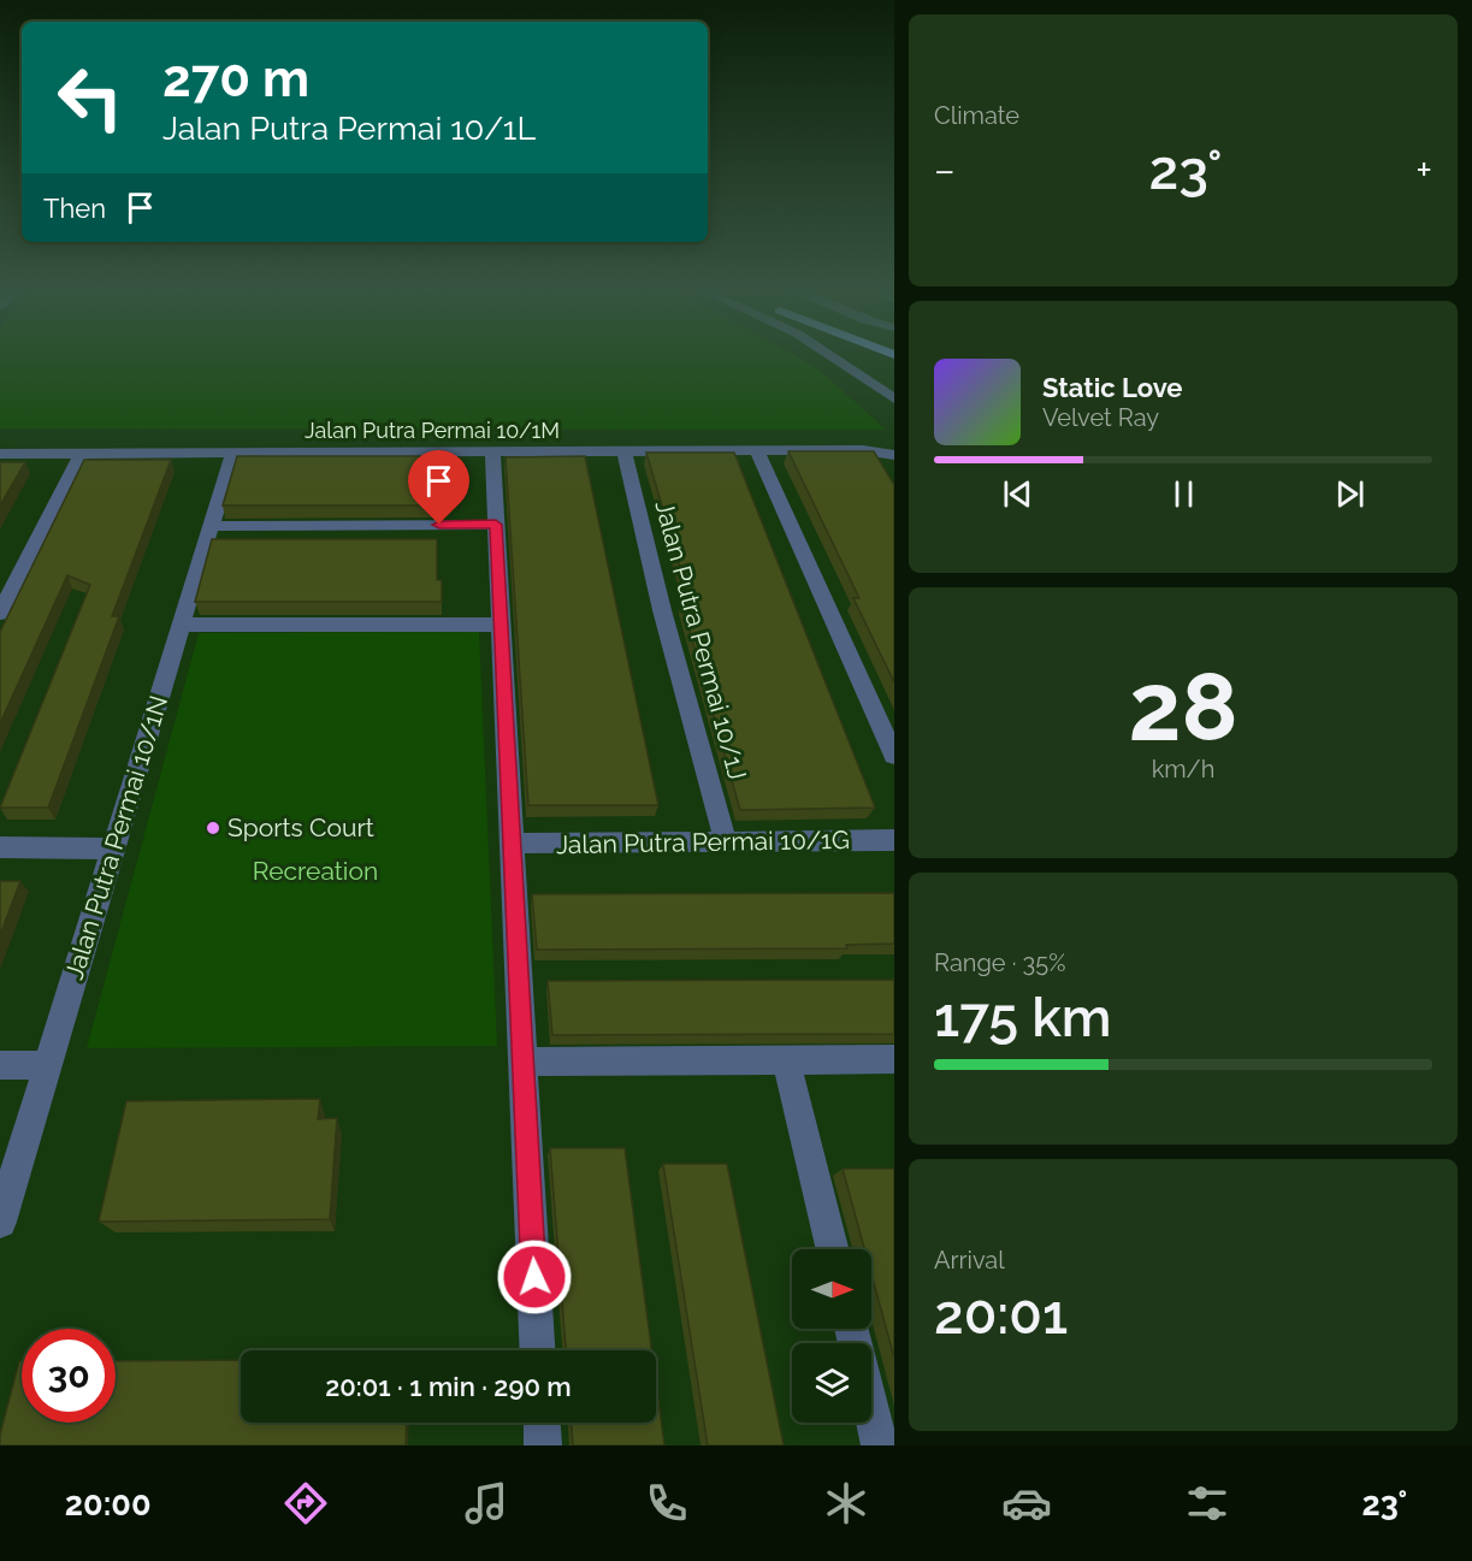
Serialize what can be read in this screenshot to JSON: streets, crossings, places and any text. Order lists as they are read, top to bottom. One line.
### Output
{"streets":{"street":["Jalan Putra Permai 10/1M","Jalan Putra Permai 10/1J","Jalan Putra Permai 10/1N","Jalan Putra Permai 10/1G"]},"crossings":[["Jalan Putra Permai 10/1M","Jalan Putra Permai 10/1J"],["Jalan Putra Permai 10/1M","Jalan Putra Permai 10/1N"],["Jalan Putra Permai 10/1J","Jalan Putra Permai 10/1G"]],"parks":["Recreation"],"places":["Sports Court"],"north":"right","page":{"tile":["Climate",["28","km/h"],["Range · 35%","175 km"],["Arrival","20:01"]],"turn":["270 m","Jalan Putra Permai 10/1L"],"heat":["−","23°","+"],"then":"Then","song":["Static Love","Velvet Ray"],"limit":"30","trip":"20:01 · 1 min · 290 m","tabs":["20:00","23°"]}}
